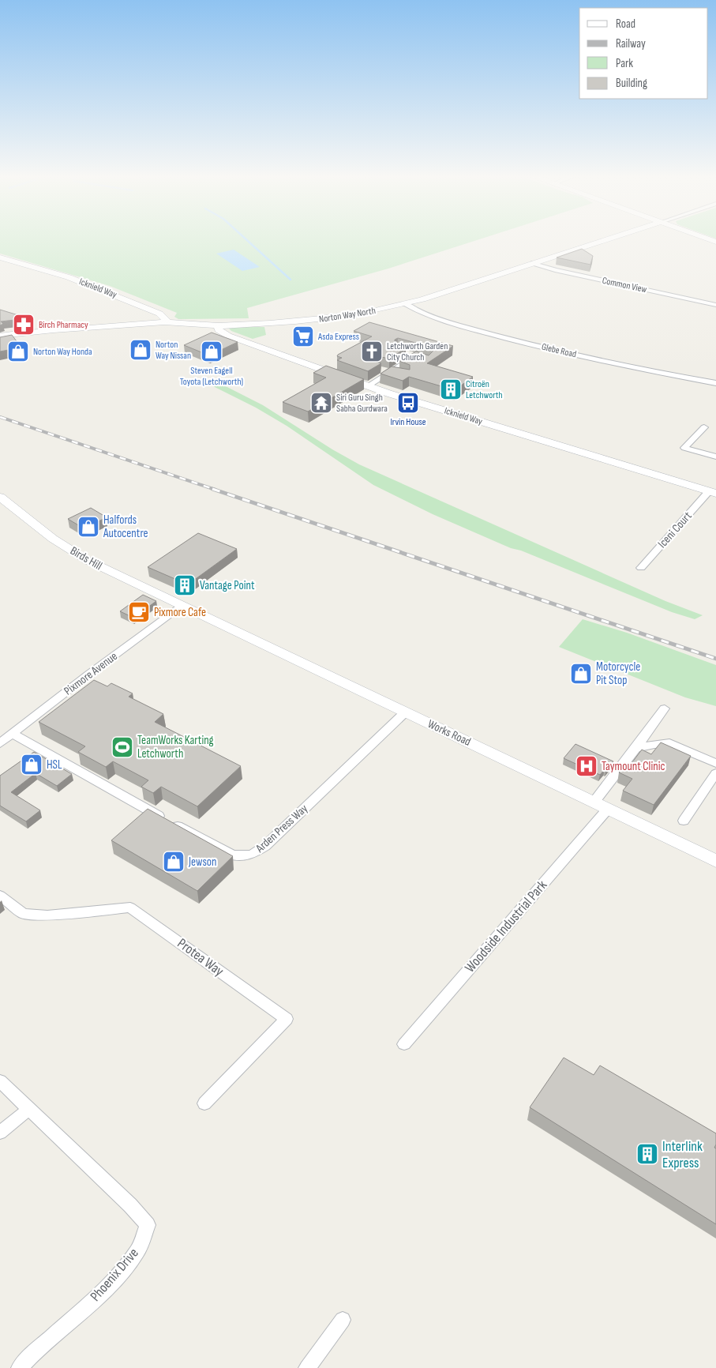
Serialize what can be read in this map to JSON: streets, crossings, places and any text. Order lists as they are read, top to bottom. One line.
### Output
{"streets":{"street":["Common View","Icknield Way","Norton Way North","Glebe Road","Iceni Court","Birds Hill","Pixmore Avenue","Works Road","Arden Press Way","Woodside Industrial Park","Protea Way","Phoenix Drive"]},"crossings":[["Common View","Norton Way North"],["Icknield Way","Norton Way North"],["Icknield Way","Iceni Court"],["Norton Way North","Glebe Road"],["Birds Hill","Pixmore Avenue"],["Birds Hill","Works Road"],["Pixmore Avenue","Works Road"],["Pixmore Avenue","Arden Press Way"],["Works Road","Arden Press Way"],["Works Road","Woodside Industrial Park"]],"places":{"pharmacy":["Birch Pharmacy"],"supermarket":["Asda Express"],"shop":["Norton Way Nissan","Norton Way Honda","Steven Eagell Toyota (Letchworth)","Halfords Autocentre","Motorcycle Pit Stop","HSL","Jewson"],"church":["Letchworth Garden City Church"],"building":["Citroën Letchworth","Vantage Point","Interlink Express"],"temple":["Siri Guru Singh Sabha Gurdwara"],"bus stop":["Irvin House"],"cafe":["Pixmore Cafe"],"sports":["TeamWorks Karting Letchworth"],"hospital":["Taymount Clinic"]},"legend":["Road","Railway","Park","Building"]}
